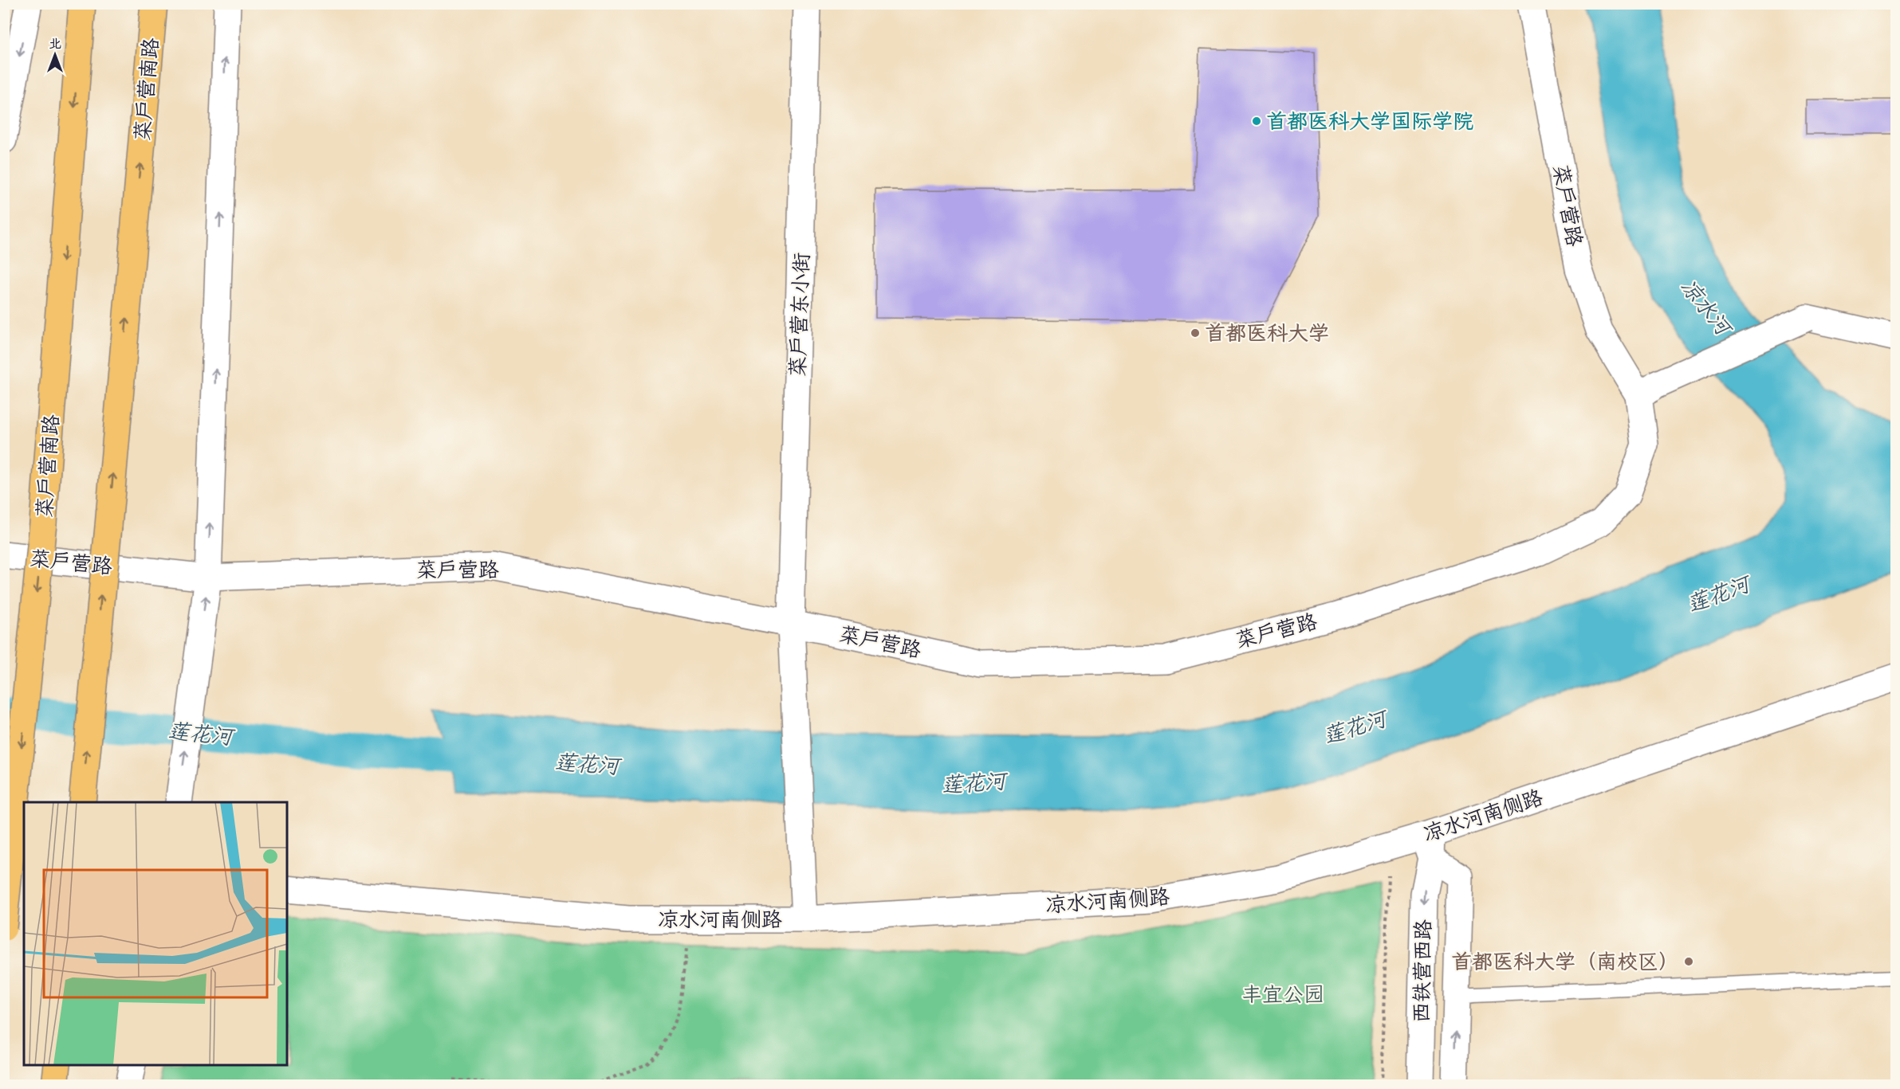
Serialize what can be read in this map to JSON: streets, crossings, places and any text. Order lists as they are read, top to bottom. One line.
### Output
{"streets":{"highway":["菜户营南路"],"street":["菜户营路","菜户营东小街","凉水河南侧路","西铁营西路"]},"crossings":[["菜户营路","菜户营东小街"],["菜户营东小街","凉水河南侧路"],["凉水河南侧路","西铁营西路"]],"water":["凉水河","莲花河"],"parks":["丰宜公园"],"places":["首都医科大学国际学院","首都医科大学","首都医科大学（南校区）"],"north":"top"}
